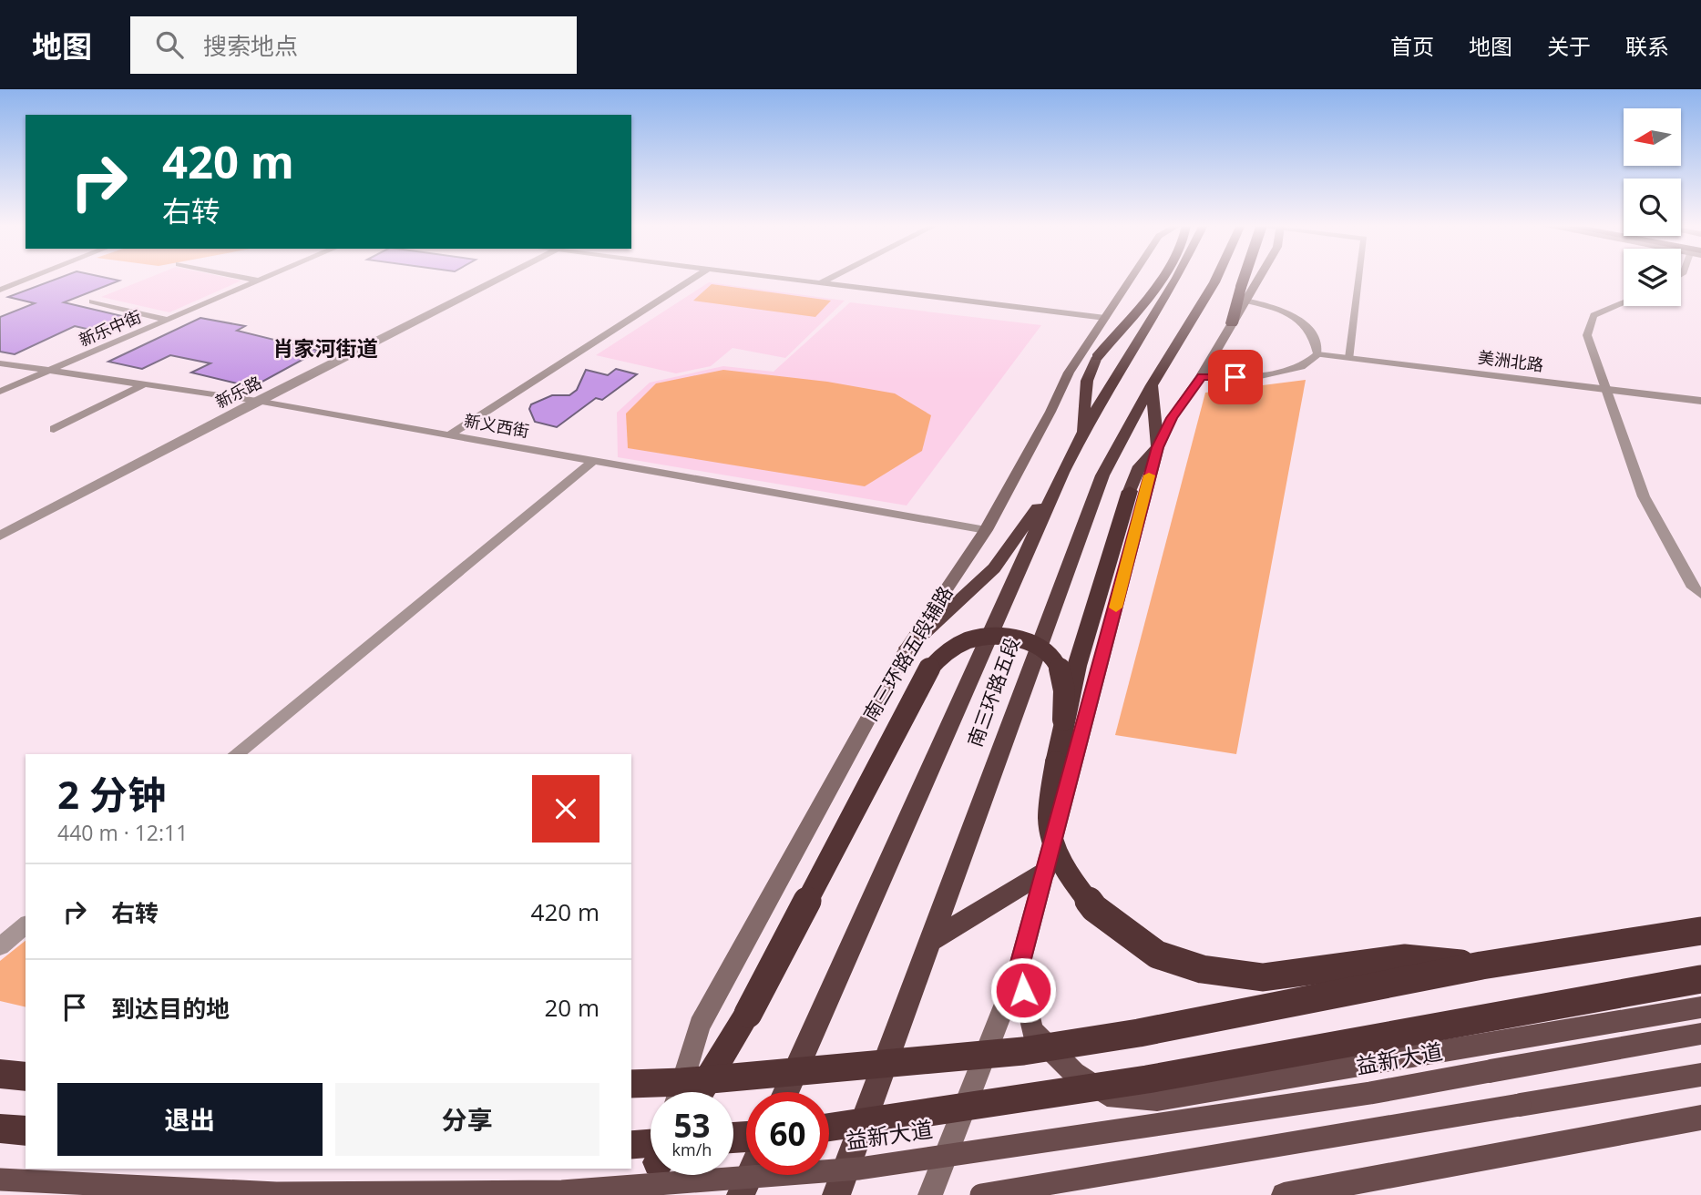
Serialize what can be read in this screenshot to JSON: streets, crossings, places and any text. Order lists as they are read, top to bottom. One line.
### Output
{"streets":{"highway":["南三环路五段"],"main road":["南三环路五段辅路","益新大道"],"street":["新乐中街","美洲北路","新乐路","新义西街"]},"crossings":[["新乐中街","新义西街"],["新乐路","新义西街"],["新义西街","南三环路五段辅路"]],"districts":["肖家河街道"],"north":"left","page":{"header":"地图","search":"搜索地点","nav":["首页","地图","关于","联系"],"turn":["420 m","右转"],"heading":["2 分钟","440 m · 12:11"],"list":[{"name":"右转","value":"420 m"},{"name":"到达目的地","value":"20 m"}],"buttons":["退出","分享"],"speed":"53 km/h","limit":"60"}}
